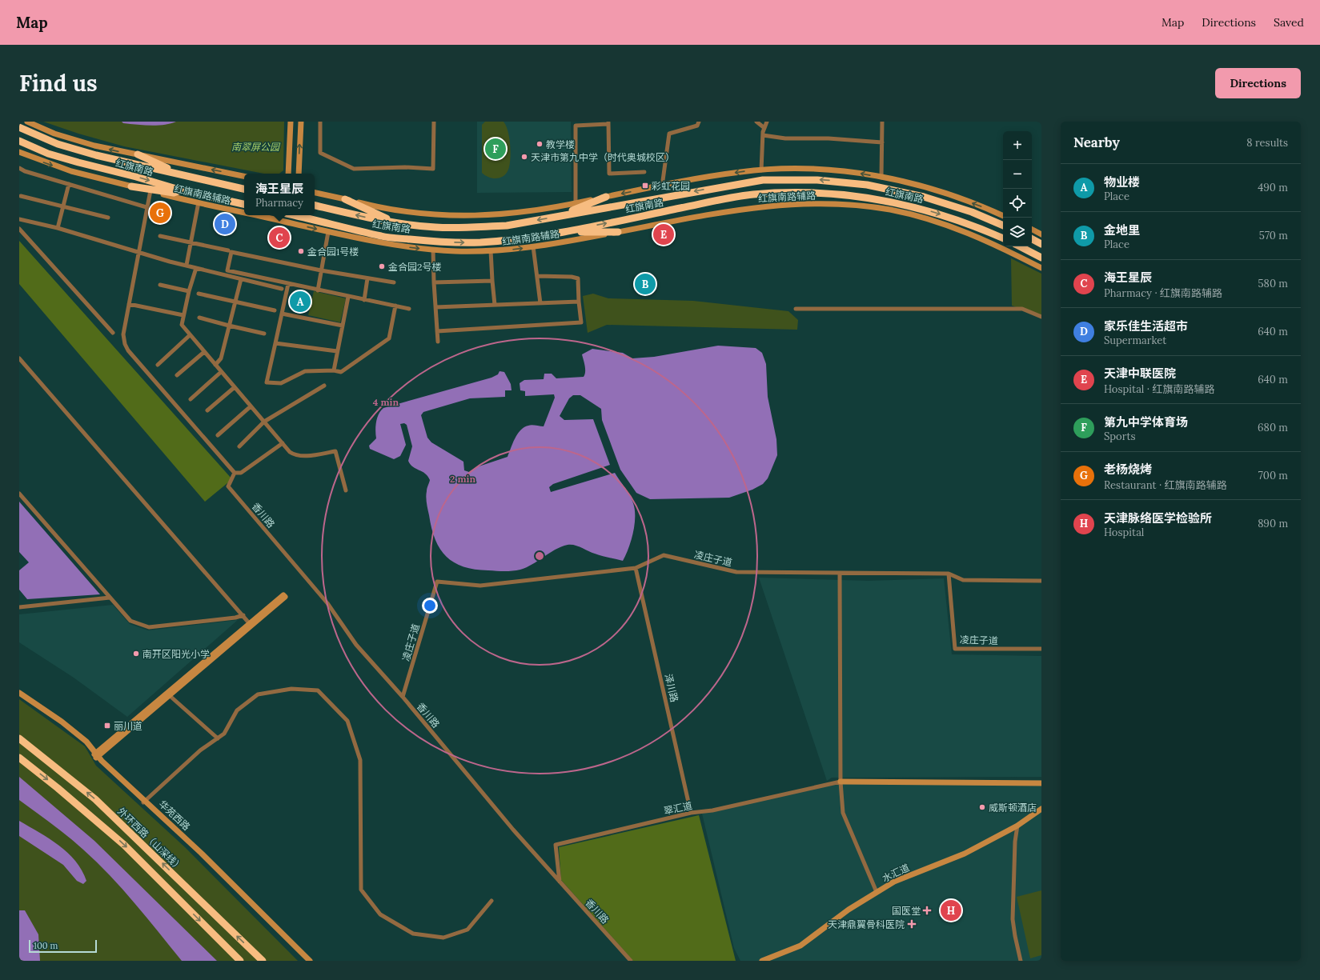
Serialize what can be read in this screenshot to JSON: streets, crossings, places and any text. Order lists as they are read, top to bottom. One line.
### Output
{"streets":{"highway":["红旗南路","外环西路（山深线）"],"main road":["红旗南路辅路","华苑西路","水汇道"],"street":["香川路","凌庄子道","泽川路","翠汇道"]},"crossings":[["香川路","凌庄子道"],["香川路","翠汇道"],["凌庄子道","泽川路"],["泽川路","翠汇道"]],"parks":["南翠屏公园"],"places":{"other":["教学楼","天津市第九中学（时代奥城校区）","金合园1号楼","金合园2号楼","南开区阳光小学","威斯顿酒店"],"transit":["彩虹花园","丽川道"],"health":["国医堂","天津鼎翼骨科医院"]},"scale_bar":"100 m","page":{"header":"Map","nav":["Map","Directions","Saved"],"buttons":"Directions","title":"Find us","heading":["Nearby","8 results"],"map_buttons":["+","−"],"pins":["F","G","D","E","C","B","A","H"],"list":[{"mark":"A","name":"物业楼","note":"Place","value":"490 m"},{"mark":"B","name":"金地里","note":"Place","value":"570 m"},{"mark":"C","name":"海王星辰","note":"Pharmacy · 红旗南路辅路","value":"580 m"},{"mark":"D","name":"家乐佳生活超市","note":"Supermarket","value":"640 m"},{"mark":"E","name":"天津中联医院","note":"Hospital · 红旗南路辅路","value":"640 m"},{"mark":"F","name":"第九中学体育场","note":"Sports","value":"680 m"},{"mark":"G","name":"老杨烧烤","note":"Restaurant · 红旗南路辅路","value":"700 m"},{"mark":"H","name":"天津脉络医学检验所","note":"Hospital","value":"890 m"}],"popup":["海王星辰","Pharmacy"],"scale":"100 m"},"rings":["4 min","2 min"]}
